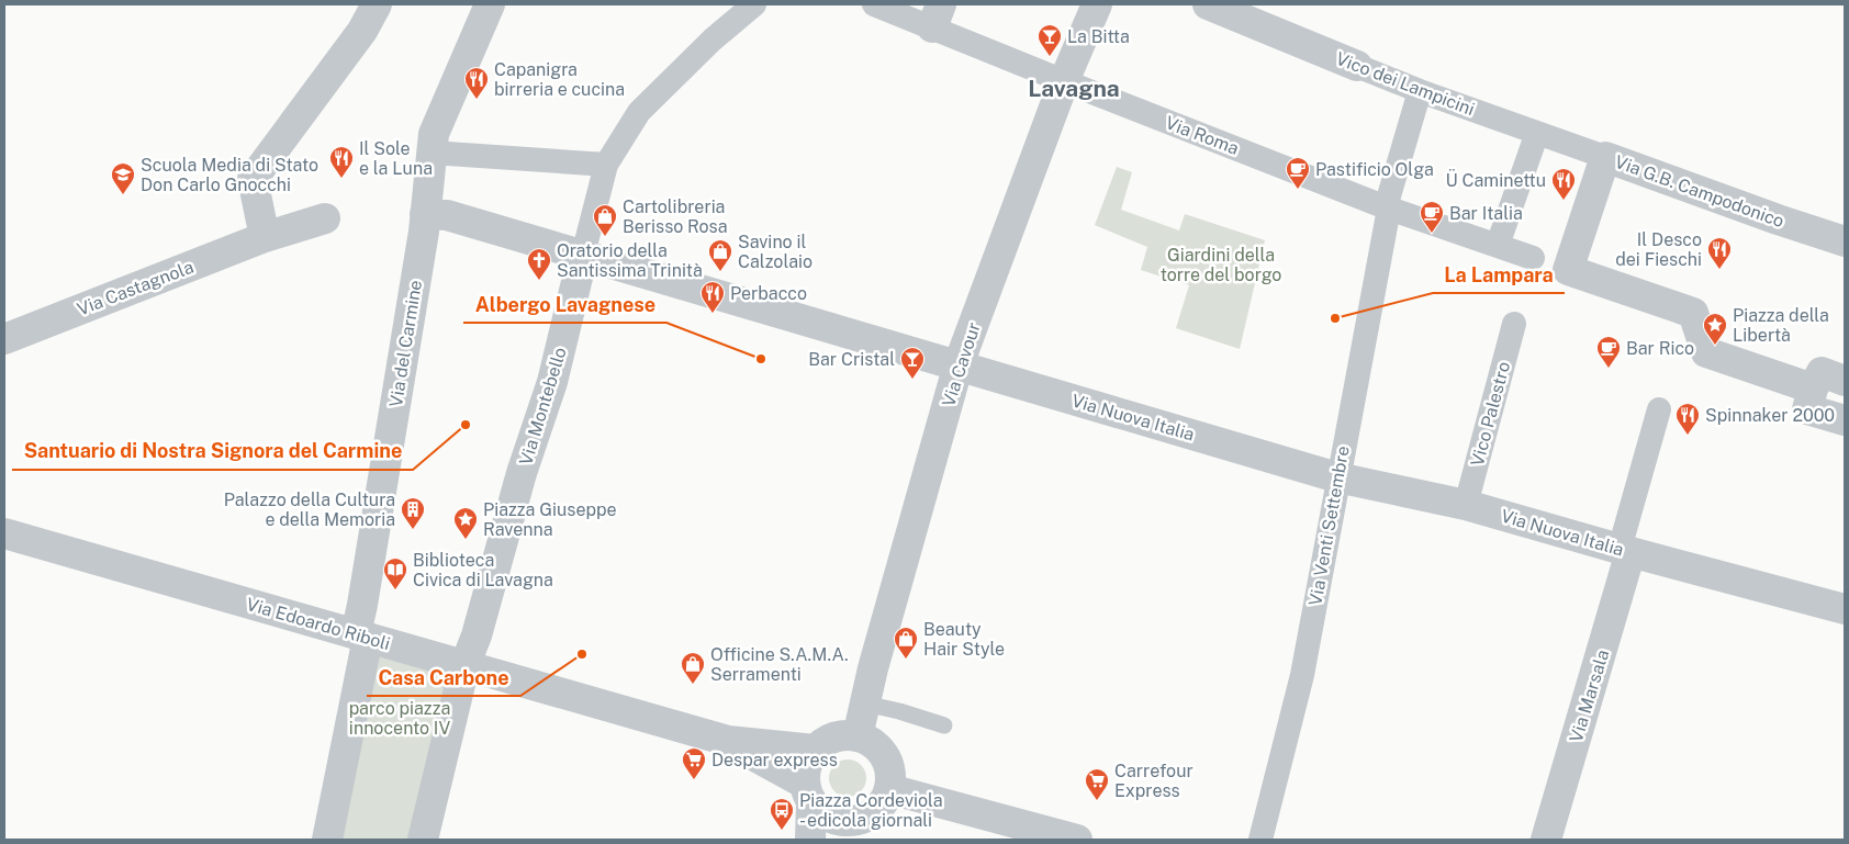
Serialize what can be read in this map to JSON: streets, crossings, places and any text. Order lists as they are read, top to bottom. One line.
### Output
{"streets":{"street":["Vico dei Lampicini","Via Roma","Via G.B. Campodonico","Via Castagnola","Via del Carmine","Via Cavour","Via Montebello","Vico Palestro","Via Nuova Italia","Via Venti Settembre","Via Edoardo Riboli","Via Marsala"]},"crossings":[["Vico dei Lampicini","Via G.B. Campodonico"],["Vico dei Lampicini","Via Venti Settembre"],["Via Roma","Via Cavour"],["Via Roma","Via Venti Settembre"],["Via del Carmine","Via Nuova Italia"],["Via del Carmine","Via Edoardo Riboli"],["Via Cavour","Via Nuova Italia"],["Via Cavour","Via Edoardo Riboli"],["Via Montebello","Via Nuova Italia"],["Via Montebello","Via Edoardo Riboli"],["Vico Palestro","Via Nuova Italia"],["Via Nuova Italia","Via Venti Settembre"],["Via Nuova Italia","Via Marsala"]],"districts":["Lavagna"],"parks":["Giardini della torre del borgo","parco piazza innocento IV"],"places":{"bar":["La Bitta","Bar Cristal"],"restaurant":["Capanigra birreria e cucina","Il Sole e la Luna","Ü Caminettu","Il Desco dei Fieschi","Perbacco","Spinnaker 2000"],"cafe":["Pastificio Olga","Bar Italia","Bar Rico"],"school or university":["Scuola Media di Stato Don Carlo Gnocchi"],"shop":["Cartolibreria Berisso Rosa","Savino il Calzolaio","Beauty Hair Style","Officine S.A.M.A. Serramenti"],"church":["Oratorio della Santissima Trinità"],"other":["La Lampara","Albergo Lavagnese","Santuario di Nostra Signora del Carmine","Casa Carbone"],"place":["Piazza della Libertà","Piazza Giuseppe Ravenna"],"building":["Palazzo della Cultura e della Memoria"],"library":["Biblioteca Civica di Lavagna"],"supermarket":["Despar express","Carrefour Express"],"bus stop":["Piazza Cordeviola - edicola giornali"]}}
